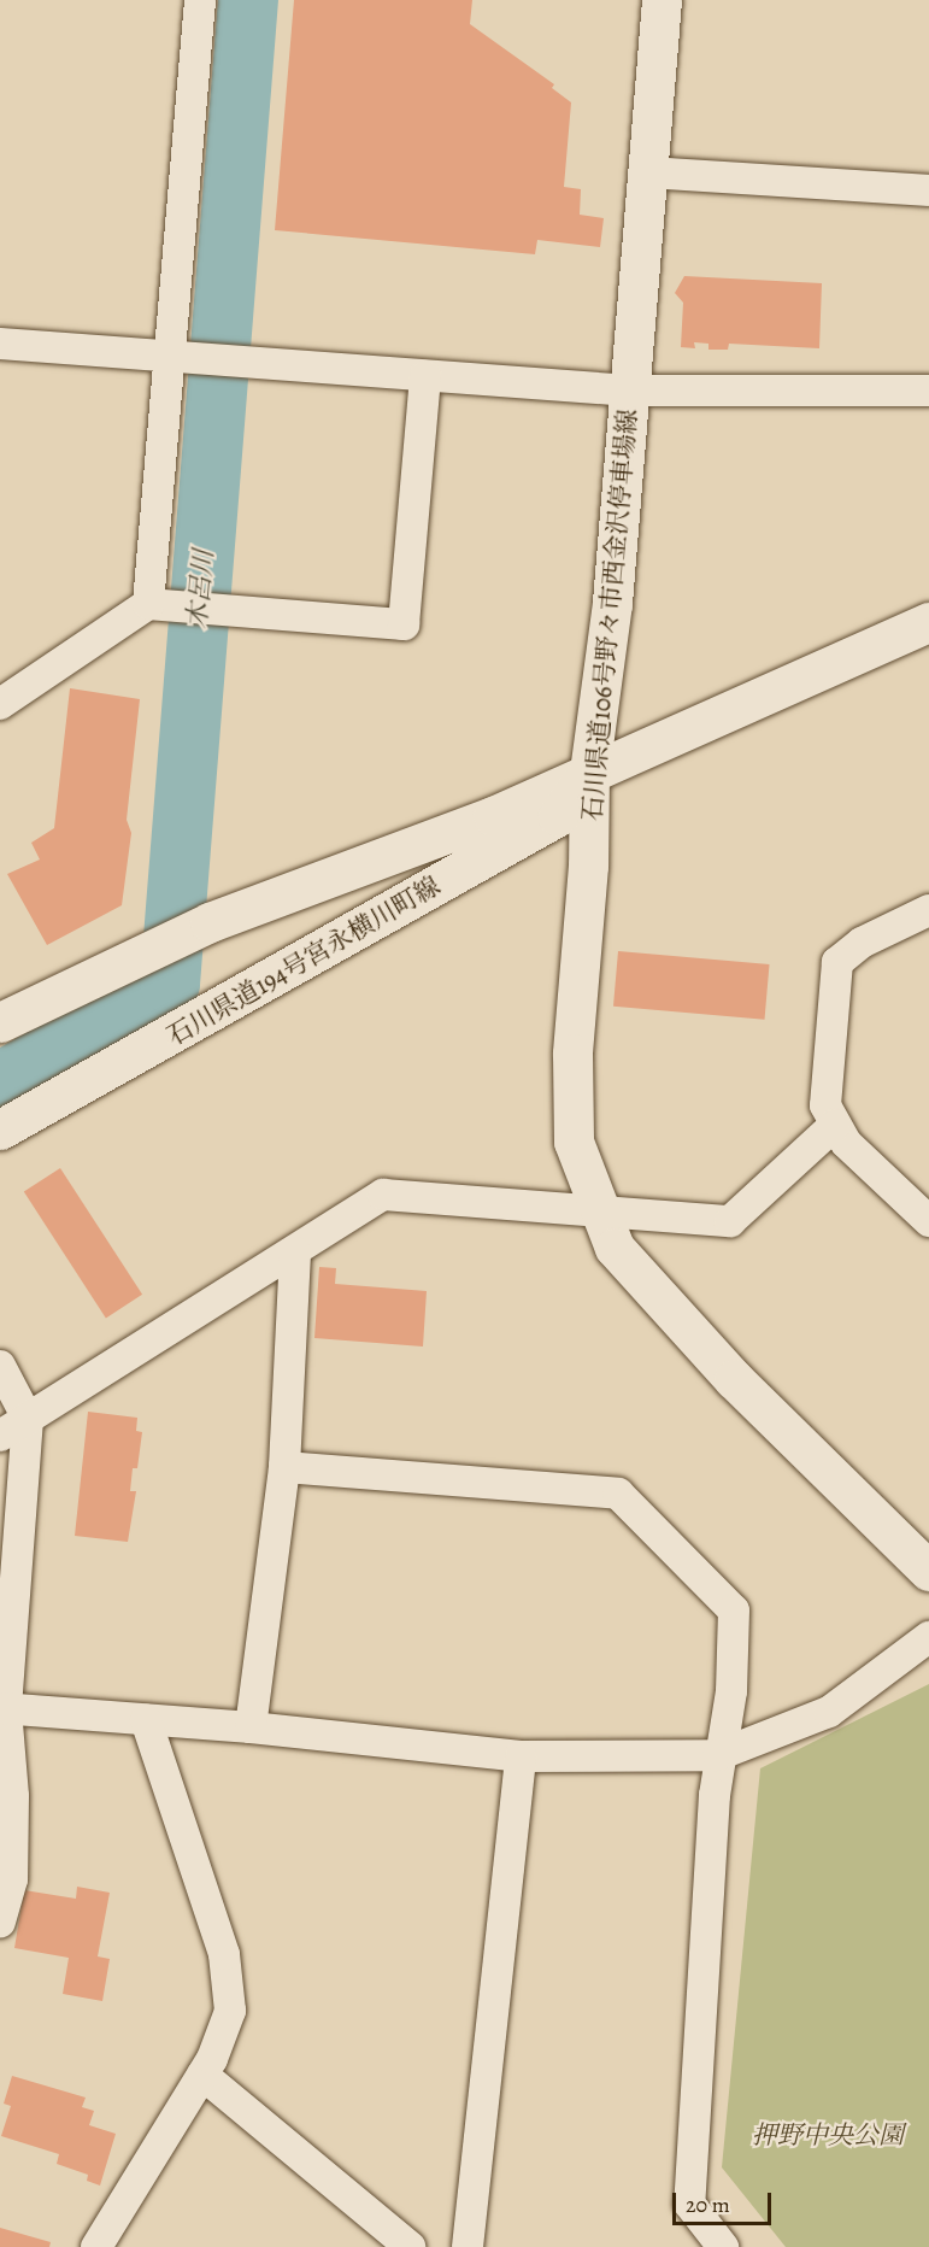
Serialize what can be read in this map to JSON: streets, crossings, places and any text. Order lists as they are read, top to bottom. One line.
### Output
{"streets":{"main road":["石川県道106号野々市西金沢停車場線","石川県道194号宮永横川町線"]},"crossings":[["石川県道106号野々市西金沢停車場線","石川県道194号宮永横川町線"]],"water":["木呂川"],"parks":["押野中央公園"],"scale_bar":"20 m"}
